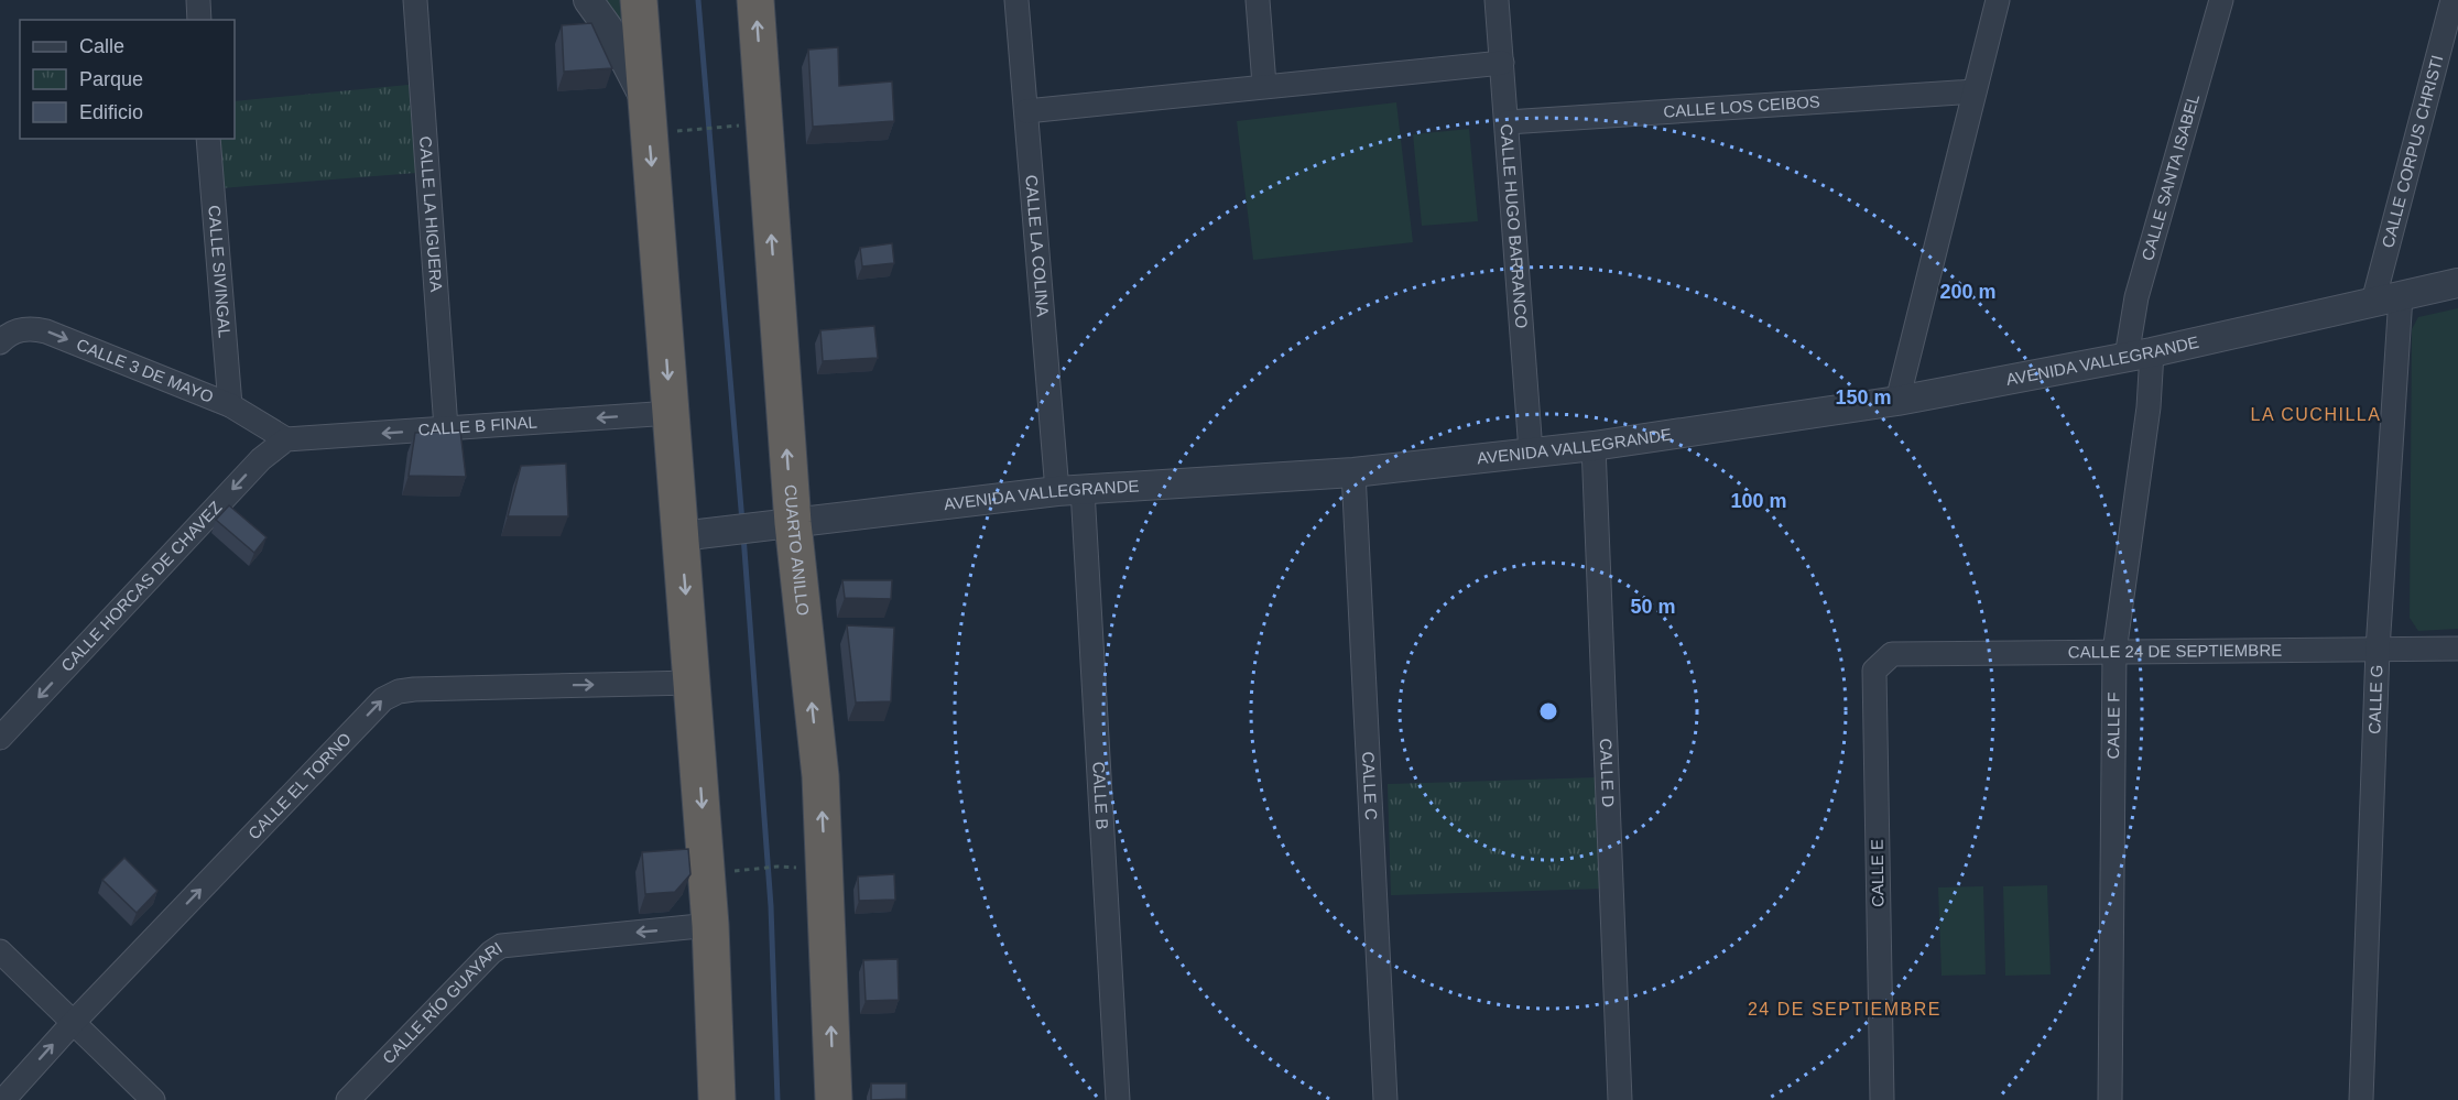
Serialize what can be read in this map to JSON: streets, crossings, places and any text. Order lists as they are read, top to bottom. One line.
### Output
{"streets":{"highway":["CUARTO ANILLO"],"street":["CALLE LOS CEIBOS","CALLE CORPUS CHRISTI","CALLE SANTA ISABEL","CALLE LA HIGUERA","CALLE HUGO BARRANCO","CALLE LA COLINA","CALLE SIVINGAL","AVENIDA VALLEGRANDE","CALLE 3 DE MAYO","CALLE B FINAL","CALLE HORCAS DE CHAVEZ","CALLE 24 DE SEPTIEMBRE","CALLE G","CALLE F","CALLE D","CALLE EL TORNO","CALLE C","CALLE B","CALLE E","CALLE RÍO GUAYARI"]},"crossings":[["CALLE LOS CEIBOS","CALLE HUGO BARRANCO"],["CALLE CORPUS CHRISTI","AVENIDA VALLEGRANDE"],["CALLE SANTA ISABEL","AVENIDA VALLEGRANDE"],["CALLE SANTA ISABEL","CALLE F"],["CALLE LA HIGUERA","CALLE B FINAL"],["CALLE HUGO BARRANCO","AVENIDA VALLEGRANDE"],["CALLE LA COLINA","AVENIDA VALLEGRANDE"],["CALLE LA COLINA","CALLE B"],["CALLE SIVINGAL","CALLE 3 DE MAYO"],["AVENIDA VALLEGRANDE","CUARTO ANILLO"],["AVENIDA VALLEGRANDE","CALLE G"],["AVENIDA VALLEGRANDE","CALLE F"],["AVENIDA VALLEGRANDE","CALLE D"],["AVENIDA VALLEGRANDE","CALLE C"],["AVENIDA VALLEGRANDE","CALLE B"],["CALLE 3 DE MAYO","CALLE B FINAL"],["CALLE 3 DE MAYO","CALLE HORCAS DE CHAVEZ"],["CALLE B FINAL","CALLE HORCAS DE CHAVEZ"],["CALLE 24 DE SEPTIEMBRE","CALLE G"],["CALLE 24 DE SEPTIEMBRE","CALLE F"],["CALLE 24 DE SEPTIEMBRE","CALLE E"]],"one_way":["CALLE 3 DE MAYO","CALLE B FINAL","CALLE HORCAS DE CHAVEZ","CALLE EL TORNO","CALLE RÍO GUAYARI"],"districts":["LA CUCHILLA","24 DE SEPTIEMBRE"],"legend":["Calle","Parque","Edificio"],"rings":["200 m","150 m","100 m","50 m"]}
